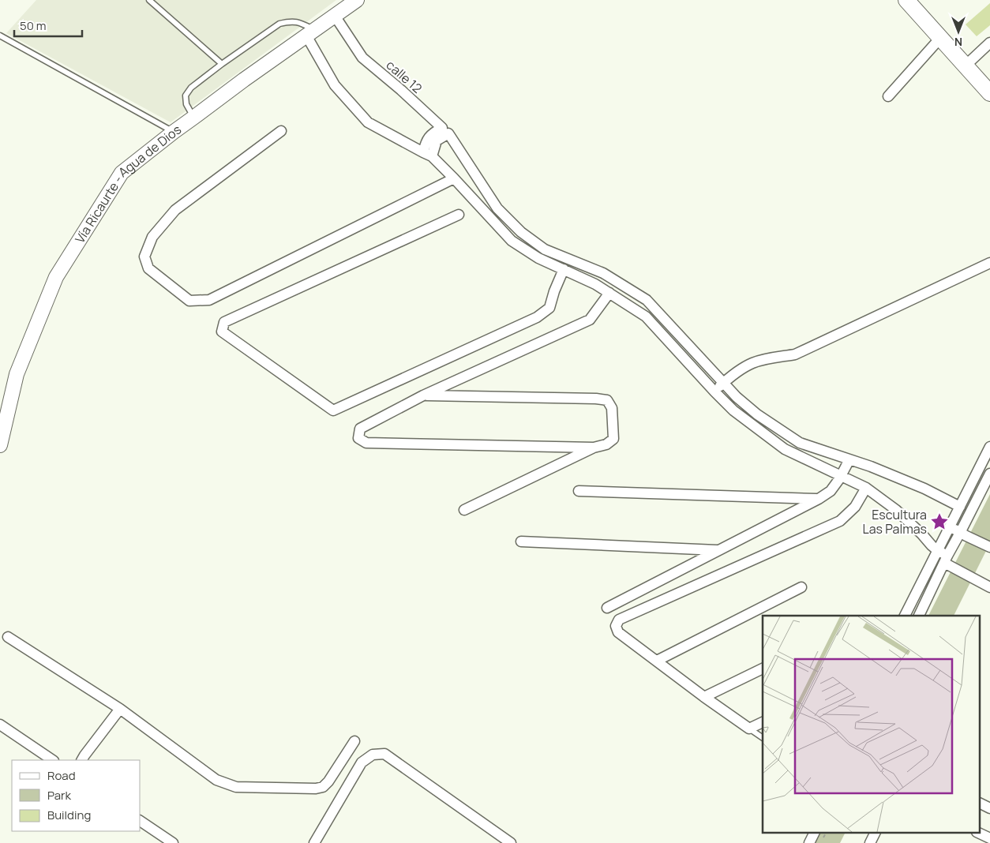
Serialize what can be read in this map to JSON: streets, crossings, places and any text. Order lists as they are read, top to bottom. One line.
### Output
{"streets":{"street":["calle 12","Vía Ricaurte - Agua de Dios"]},"crossings":[["calle 12","Vía Ricaurte - Agua de Dios"]],"places":{"place":["Escultura Las Palmas"]},"legend":["Road","Park","Building"],"scale_bar":"50 m","north":"bottom"}
